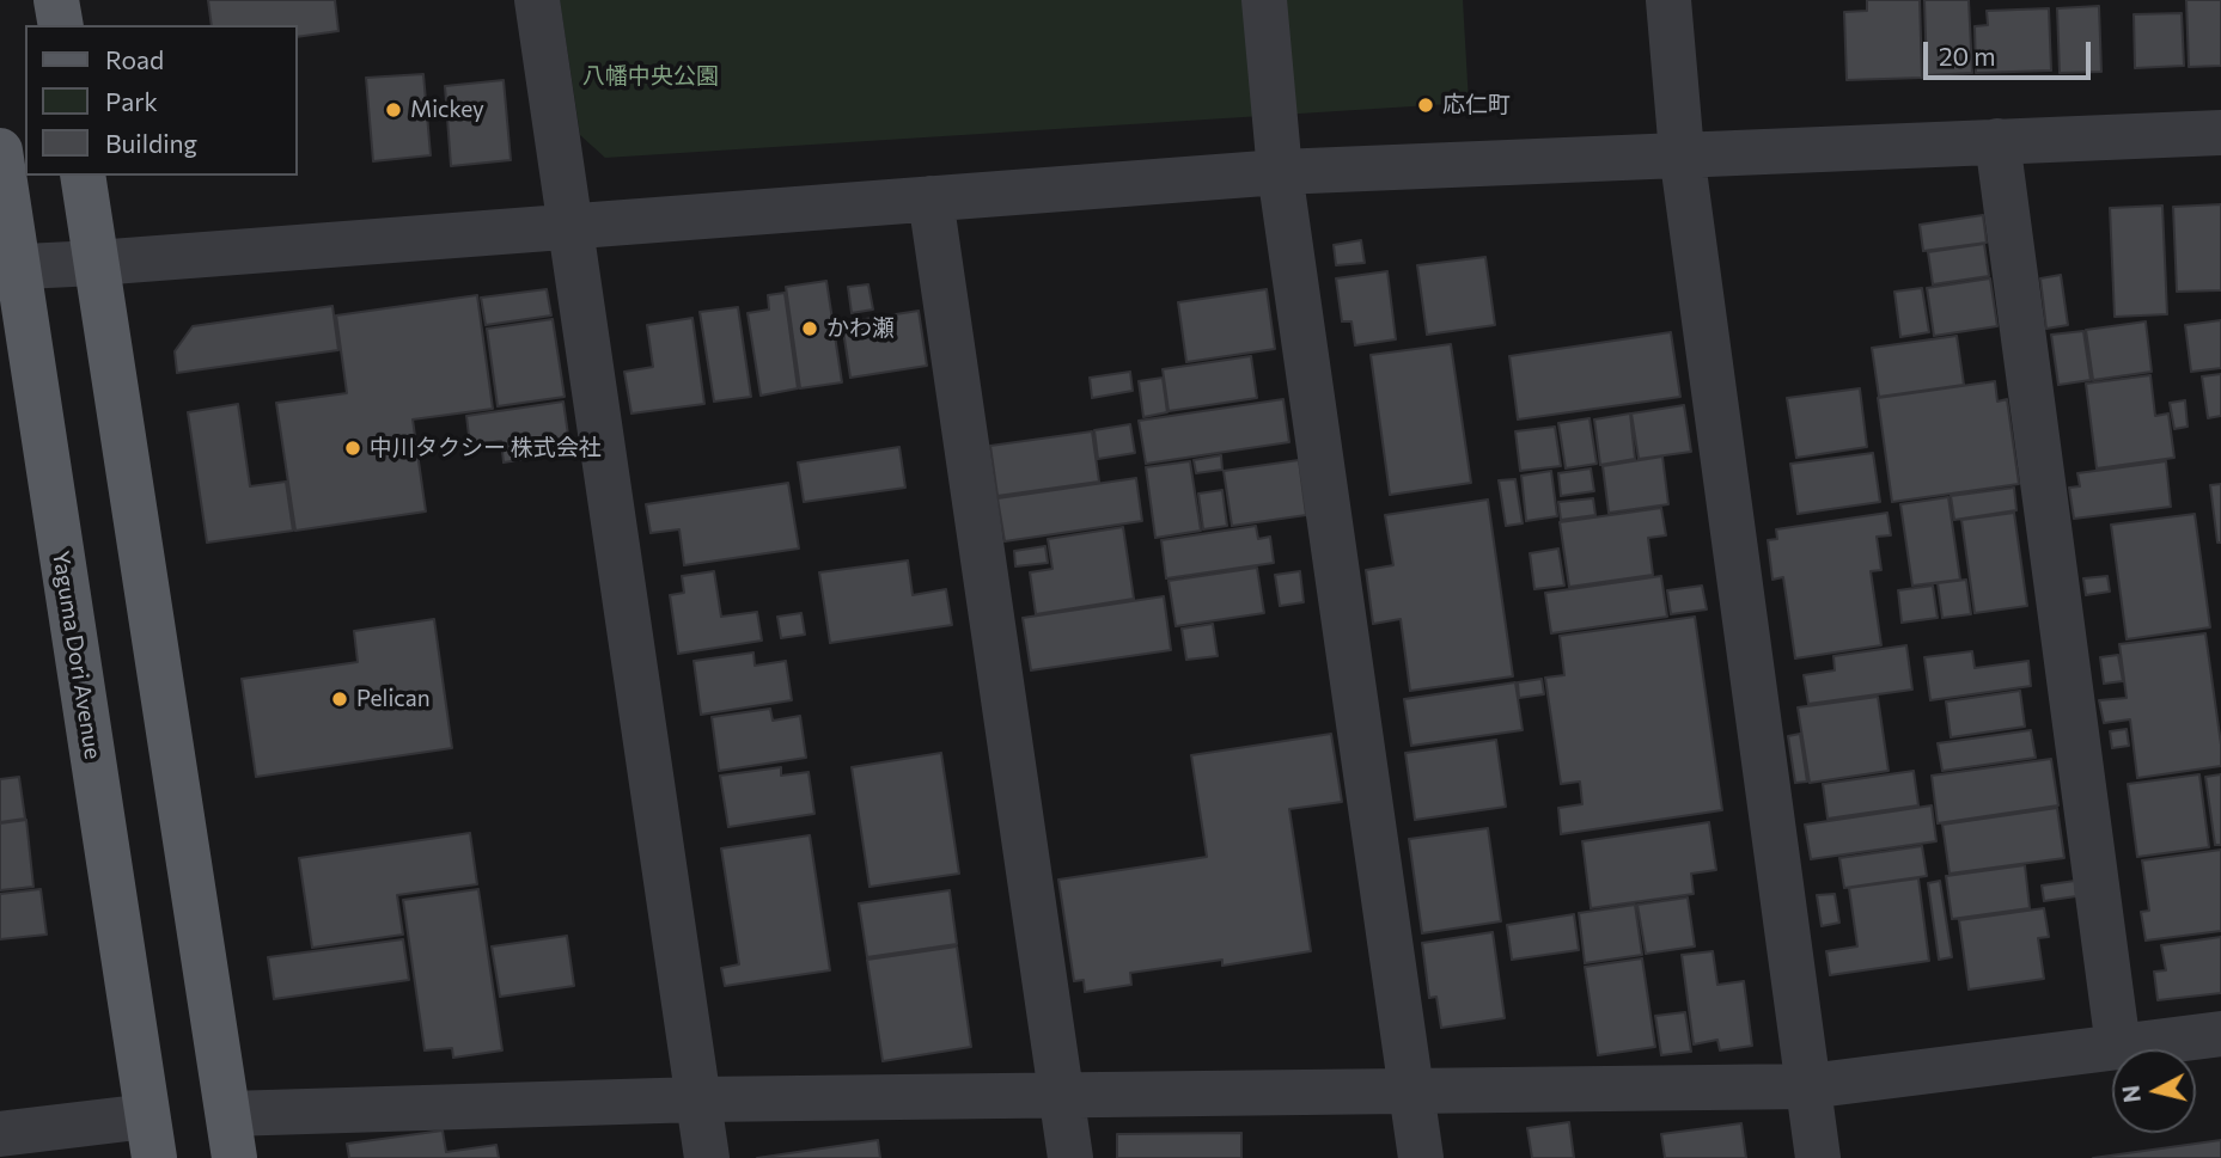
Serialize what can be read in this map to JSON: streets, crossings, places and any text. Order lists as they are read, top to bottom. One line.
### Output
{"streets":{"main road":["Yaguma Dori Avenue"]},"parks":["八幡中央公園"],"places":["応仁町","Mickey","かわ瀬","中川タクシー 株式会社","Pelican"],"legend":["Road","Park","Building"],"scale_bar":"20 m","north":"left"}
